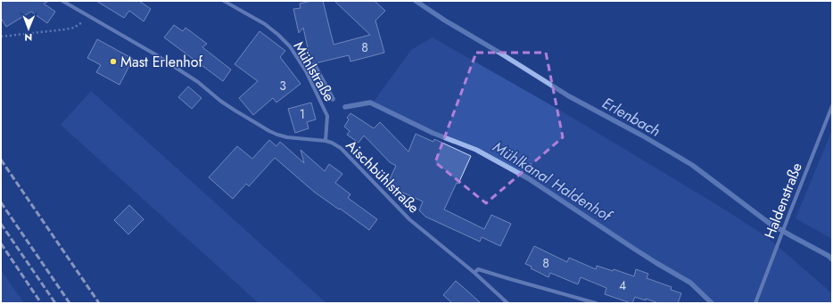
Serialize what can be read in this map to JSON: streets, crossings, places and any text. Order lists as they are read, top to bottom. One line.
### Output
{"streets":{"street":["Mühlstraße","Aischbühlstraße","Haldenstraße"]},"crossings":[["Mühlstraße","Aischbühlstraße"]],"water":["Erlenbach","Mühlkanal Haldenhof"],"places":["Mast Erlenhof"],"house_numbers":["8","3","1","8","4"],"north":"bottom"}
